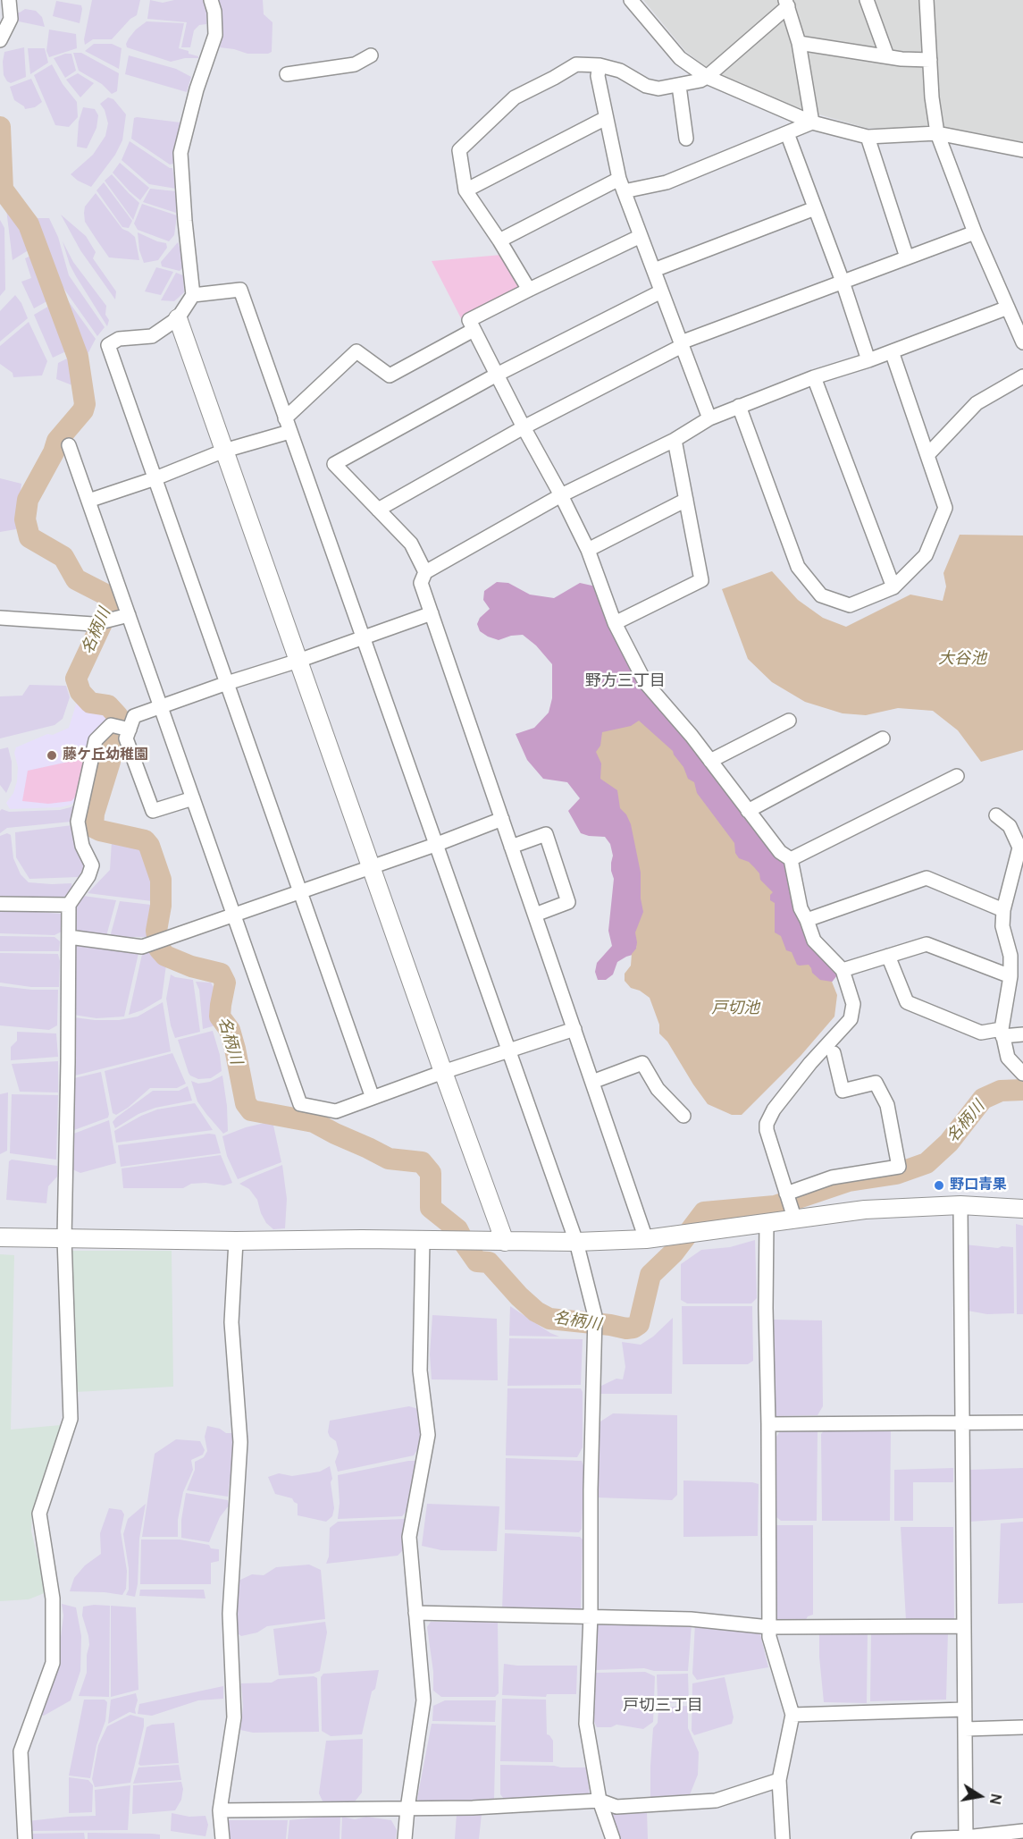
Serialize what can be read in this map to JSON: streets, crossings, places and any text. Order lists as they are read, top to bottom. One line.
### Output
{"districts":["野方三丁目","戸切三丁目"],"water":["名柄川","大谷池","戸切池"],"places":["藤ケ丘幼稚園","野口青果"],"north":"right"}
